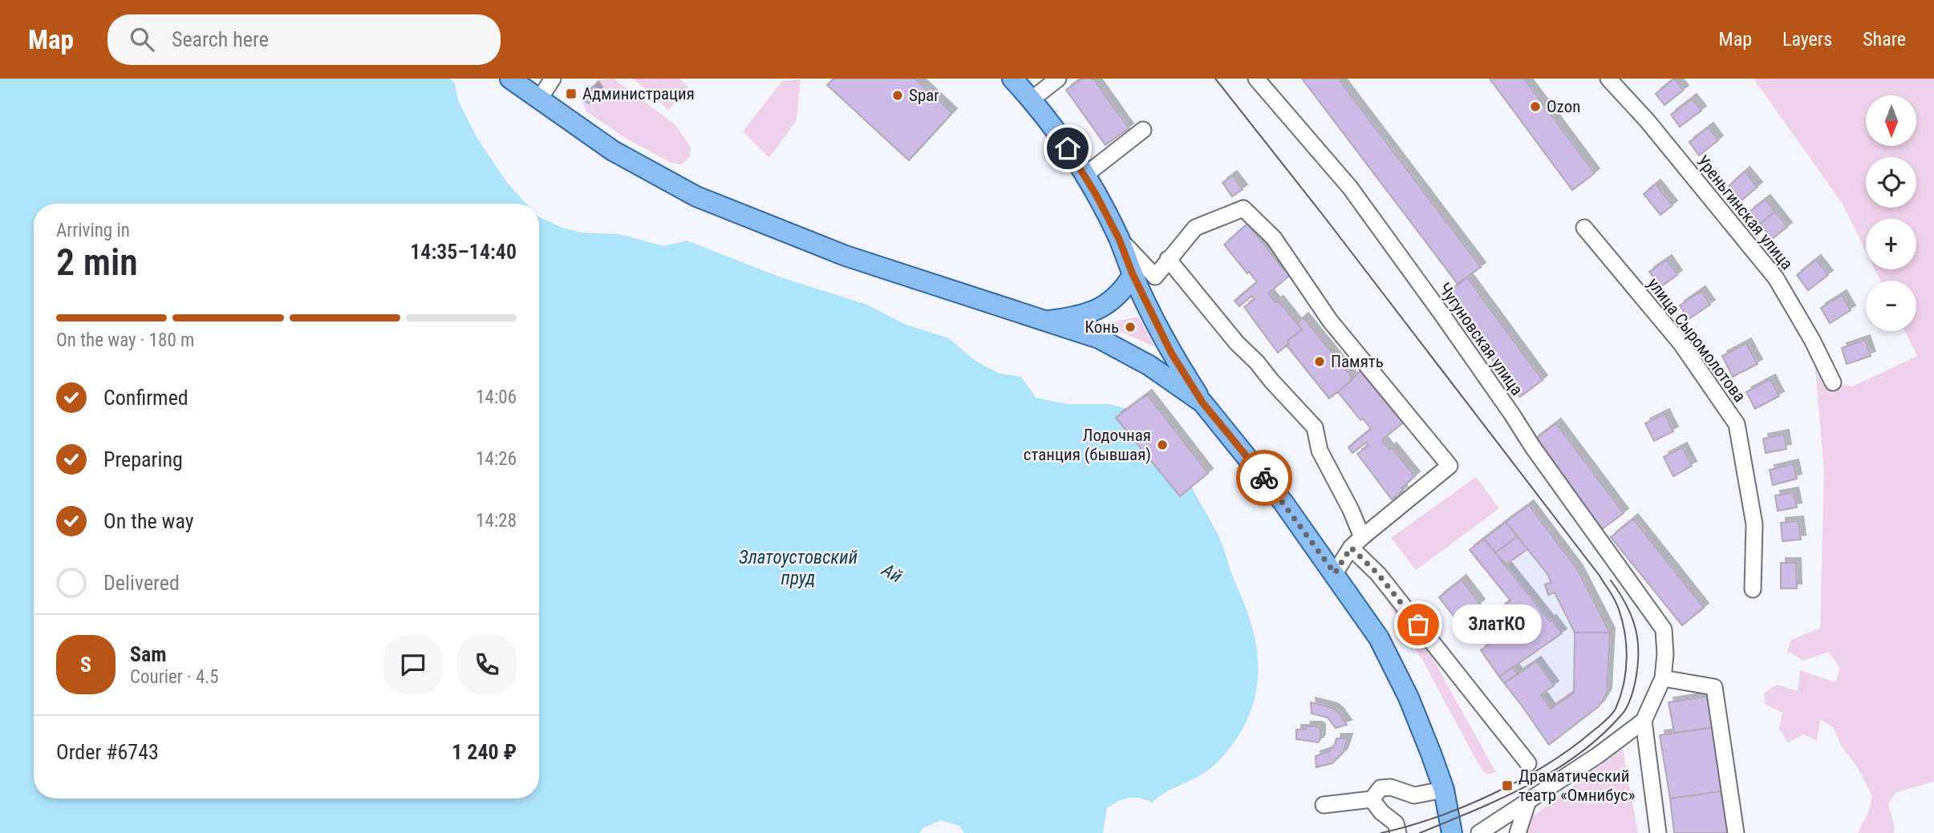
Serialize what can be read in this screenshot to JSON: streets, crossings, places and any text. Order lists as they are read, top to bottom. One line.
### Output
{"streets":{"street":["Уреньгинская улица","Чугуновская улица","улица Сыромолотова"]},"water":["Златоустовский пруд","Ай"],"places":{"transit":["Администрация","Драматический театр «Омнибус»"],"other":["Spar","Ozon","Конь","Память","Лодочная станция (бывшая)","ЗлатКО"]},"north":"bottom","page":{"header":"Map","search":"Search here","nav":["Map","Layers","Share"],"map_buttons":["+","−"],"heading":["2 min","Arriving in","14:35–14:40"],"panel":["Sam","Courier · 4.5","Order #6743","1 240 ₽"],"bar":"On the way · 180 m","list":[["Confirmed","14:06"],["Preparing","14:26"],["On the way","14:28"],"Delivered"],"bubble":"ЗлатКО","round":"S"}}
